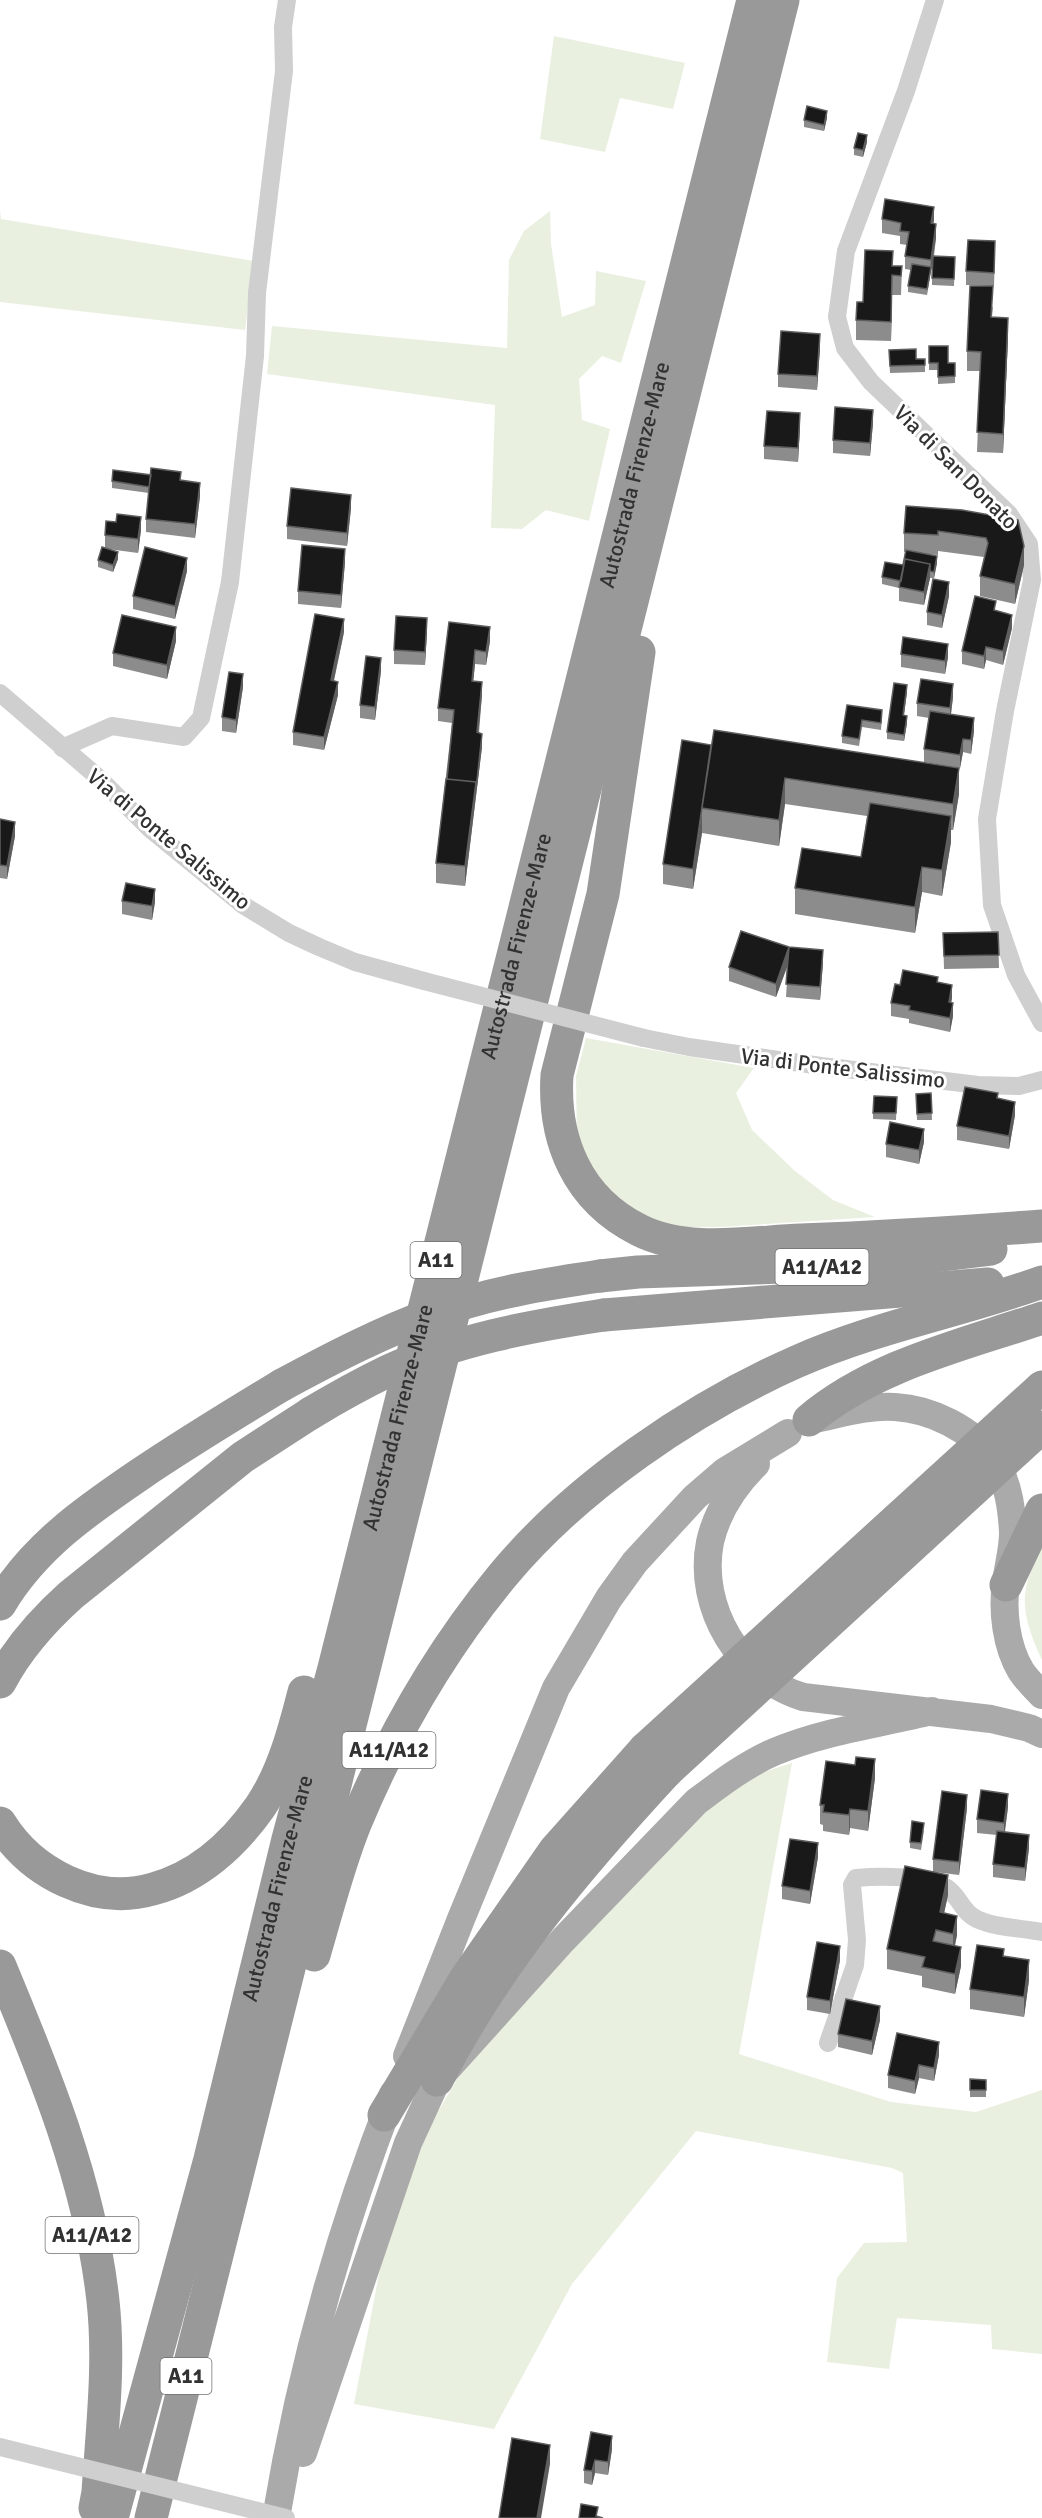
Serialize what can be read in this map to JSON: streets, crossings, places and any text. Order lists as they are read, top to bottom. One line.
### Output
{"streets":{"highway":["Autostrada Firenze-Mare","A11","A11/A12"],"street":["Via di San Donato","Via di Ponte Salissimo"]},"crossings":[["Autostrada Firenze-Mare","A11/A12"]]}
